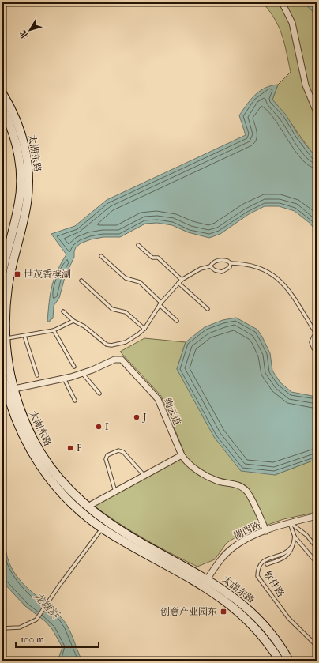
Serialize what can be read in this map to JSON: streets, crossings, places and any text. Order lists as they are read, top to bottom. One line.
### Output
{"streets":{"main road":["太湖东路"],"street":["绚云道","湖西路"],"lane":["软件路"]},"crossings":[["太湖东路","绚云道"],["太湖东路","湖西路"],["绚云道","湖西路"]],"water":["龙塘浜"],"places":{"transit":["世茂香槟湖","创意产业园东"],"other":["J","I","F"]},"scale_bar":"100 m","north":"bottom left"}
